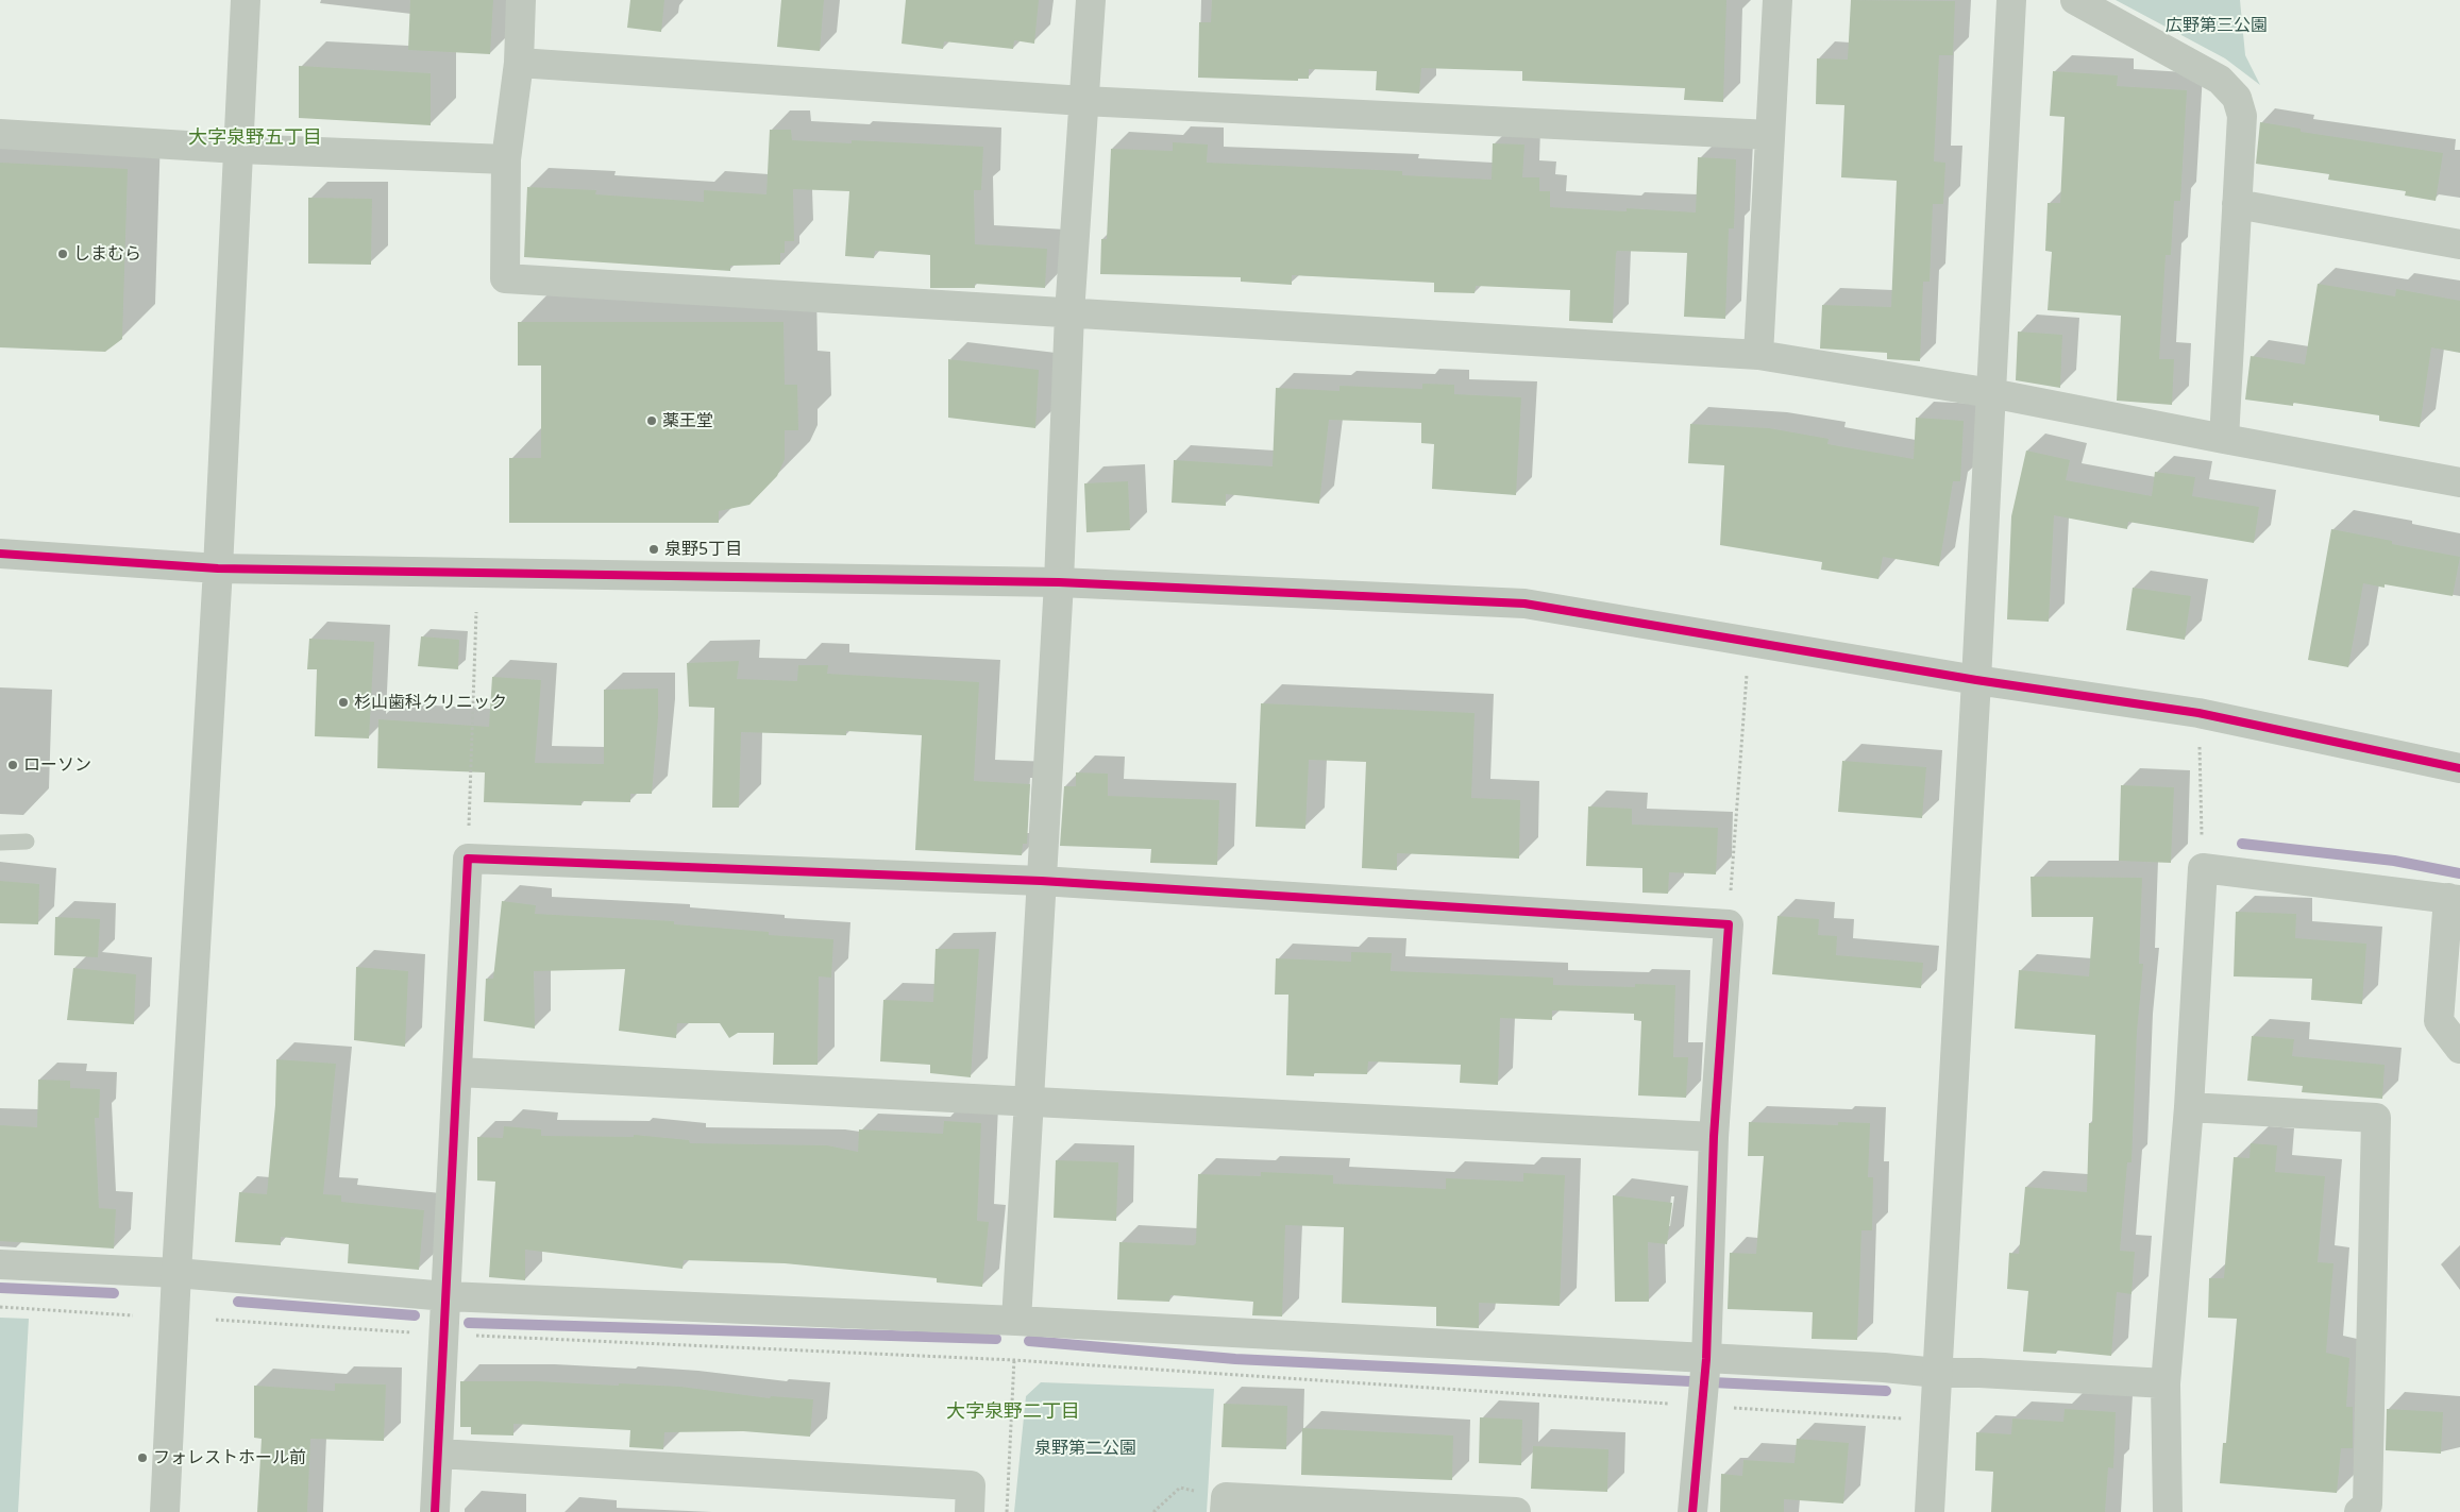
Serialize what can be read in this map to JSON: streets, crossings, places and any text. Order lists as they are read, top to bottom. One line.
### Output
{"districts":["大字泉野五丁目","大字泉野二丁目"],"parks":["広野第三公園","泉野第二公園"],"places":["しまむら","薬王堂","泉野5丁目","杉山歯科クリニック","ローソン","フォレストホール前"]}
